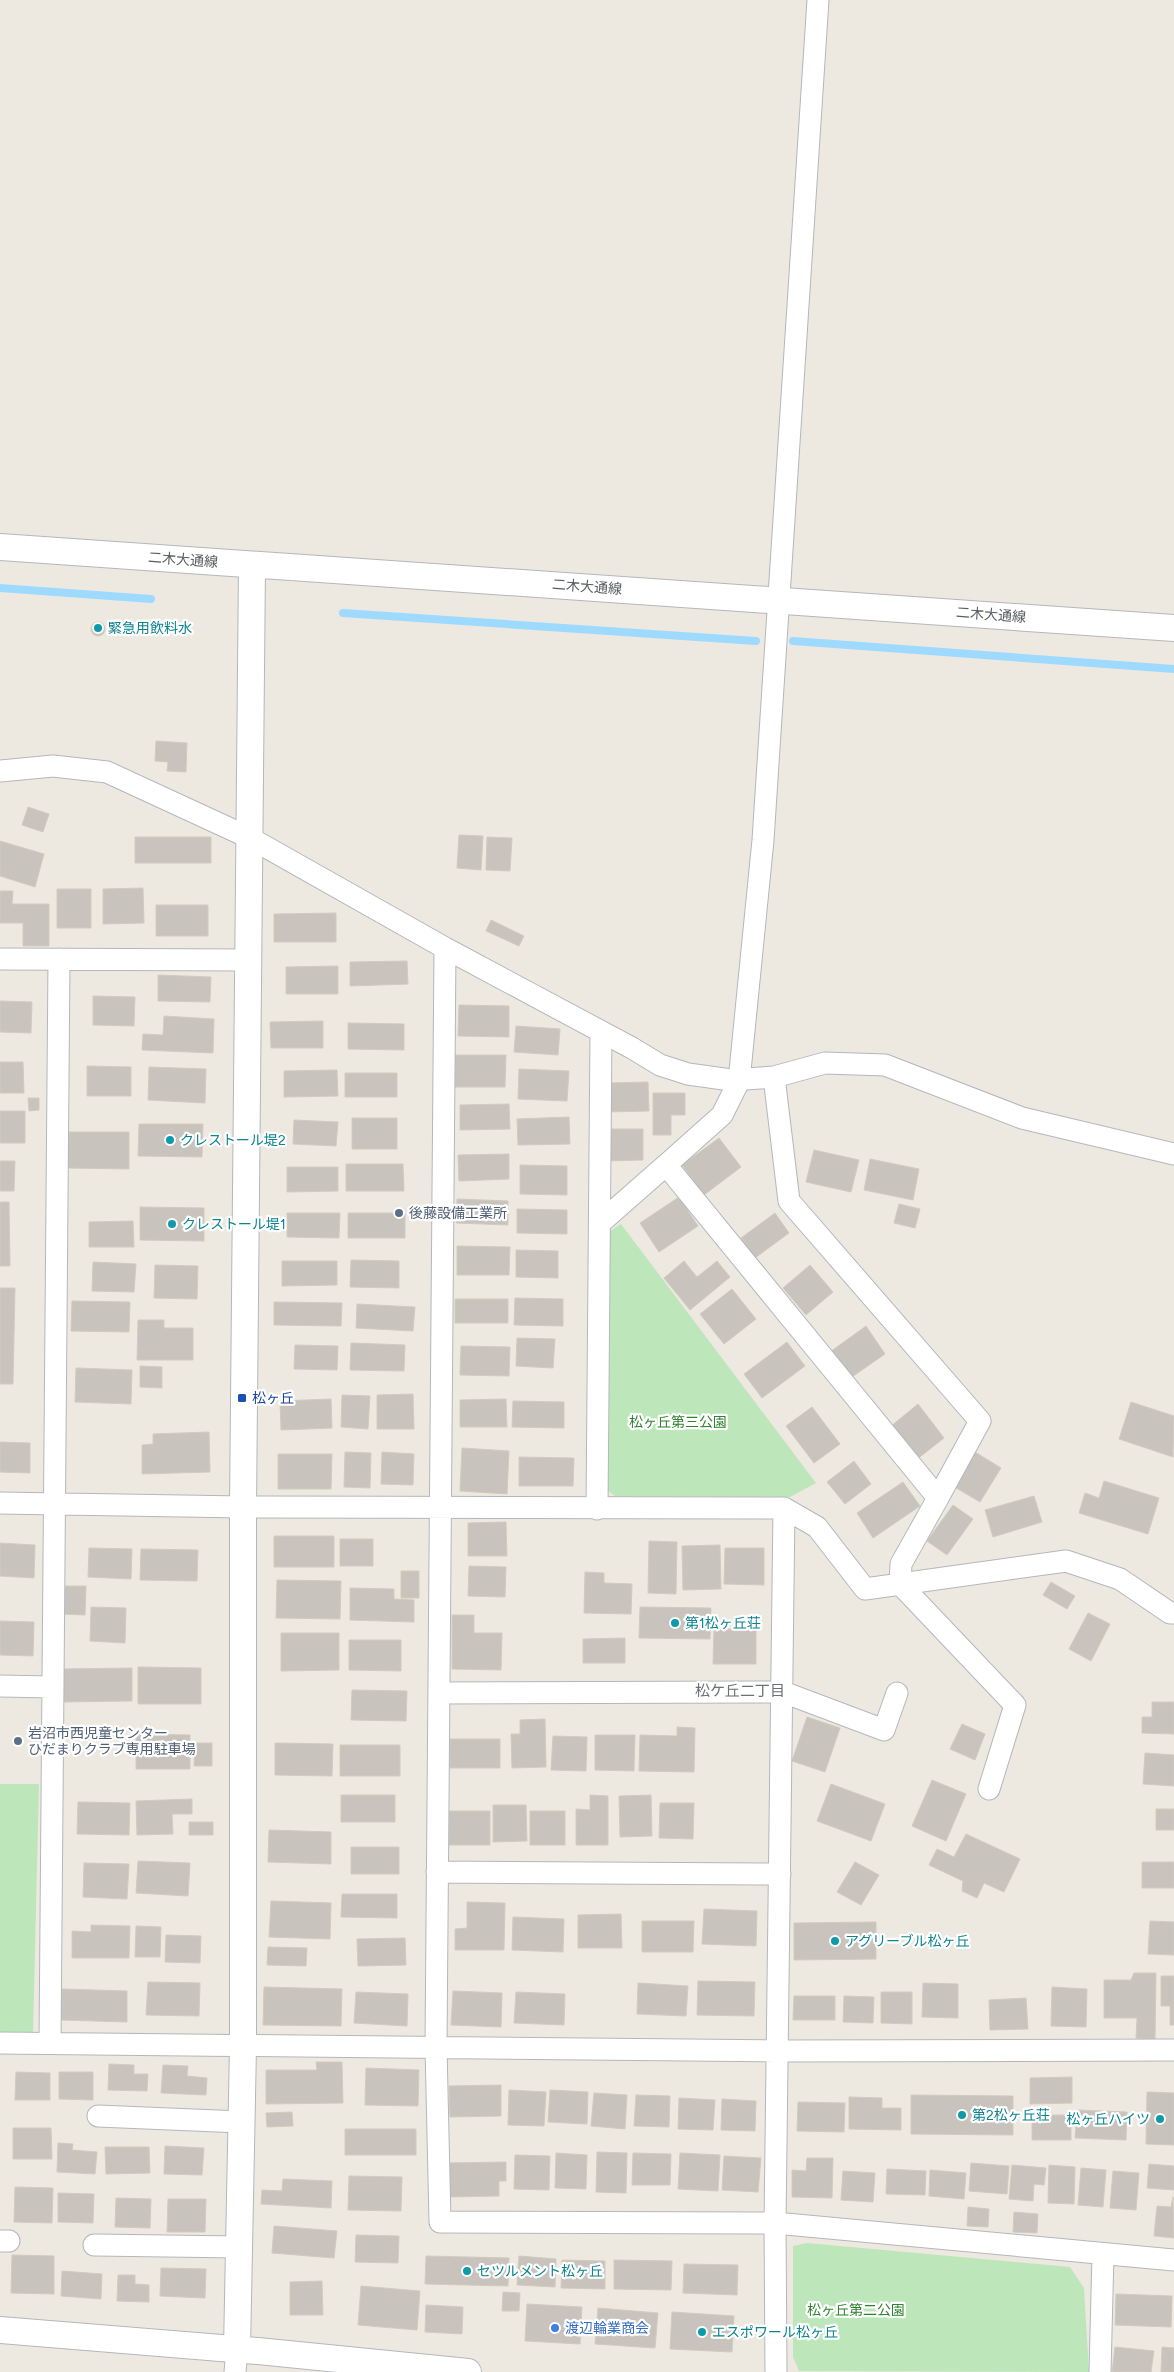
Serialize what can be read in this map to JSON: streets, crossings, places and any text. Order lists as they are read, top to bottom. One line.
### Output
{"streets":{"street":["二木大通線"]},"districts":["松ケ丘二丁目"],"parks":["松ヶ丘第三公園","松ヶ丘第二公園"],"places":{"other":["緊急用飲料水","クレストール堤2","後藤設備工業所","クレストール堤1","第1松ヶ丘荘","岩沼市西児童センター ひだまりクラブ専用駐車場","アグリーブル松ヶ丘","第2松ヶ丘荘","松ヶ丘ハイツ","セツルメント松ヶ丘","渡辺輪業商会","エスポワール松ヶ丘"],"transit":["松ヶ丘"]}}
